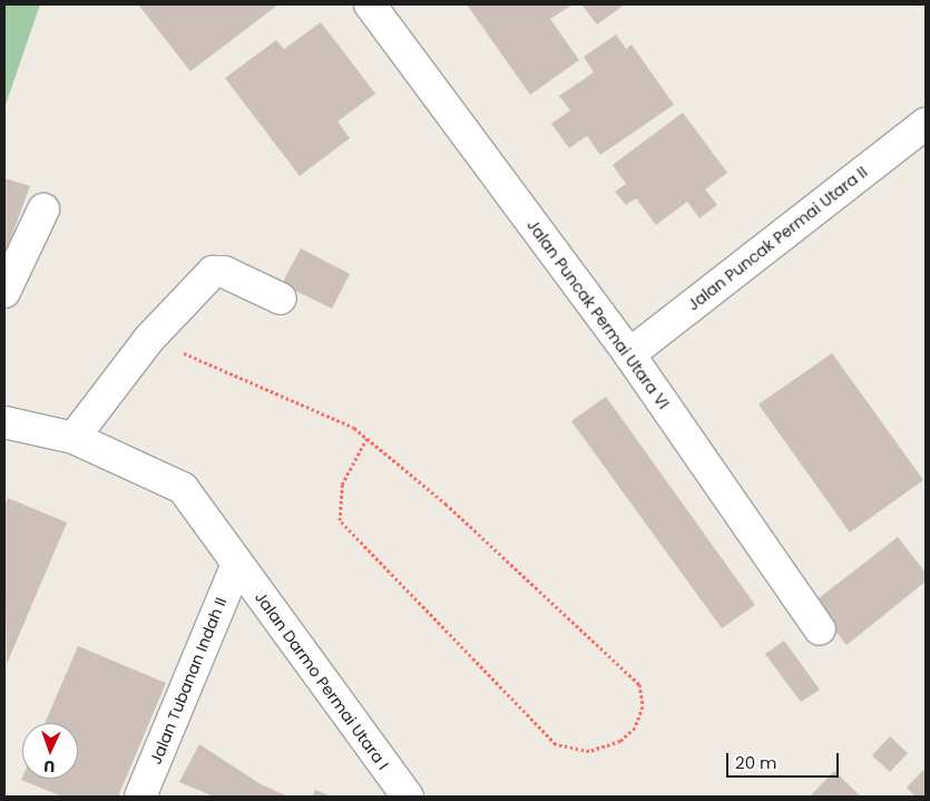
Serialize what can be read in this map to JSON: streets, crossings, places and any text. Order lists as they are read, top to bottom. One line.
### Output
{"streets":{"street":["Jalan Puncak Permai Utara II","Jalan Puncak Permai Utara VI","Jalan Tubanan Indah II","Jalan Darmo Permai Utara I"]},"crossings":[["Jalan Puncak Permai Utara II","Jalan Puncak Permai Utara VI"],["Jalan Tubanan Indah II","Jalan Darmo Permai Utara I"]],"scale_bar":"20 m","north":"bottom"}
